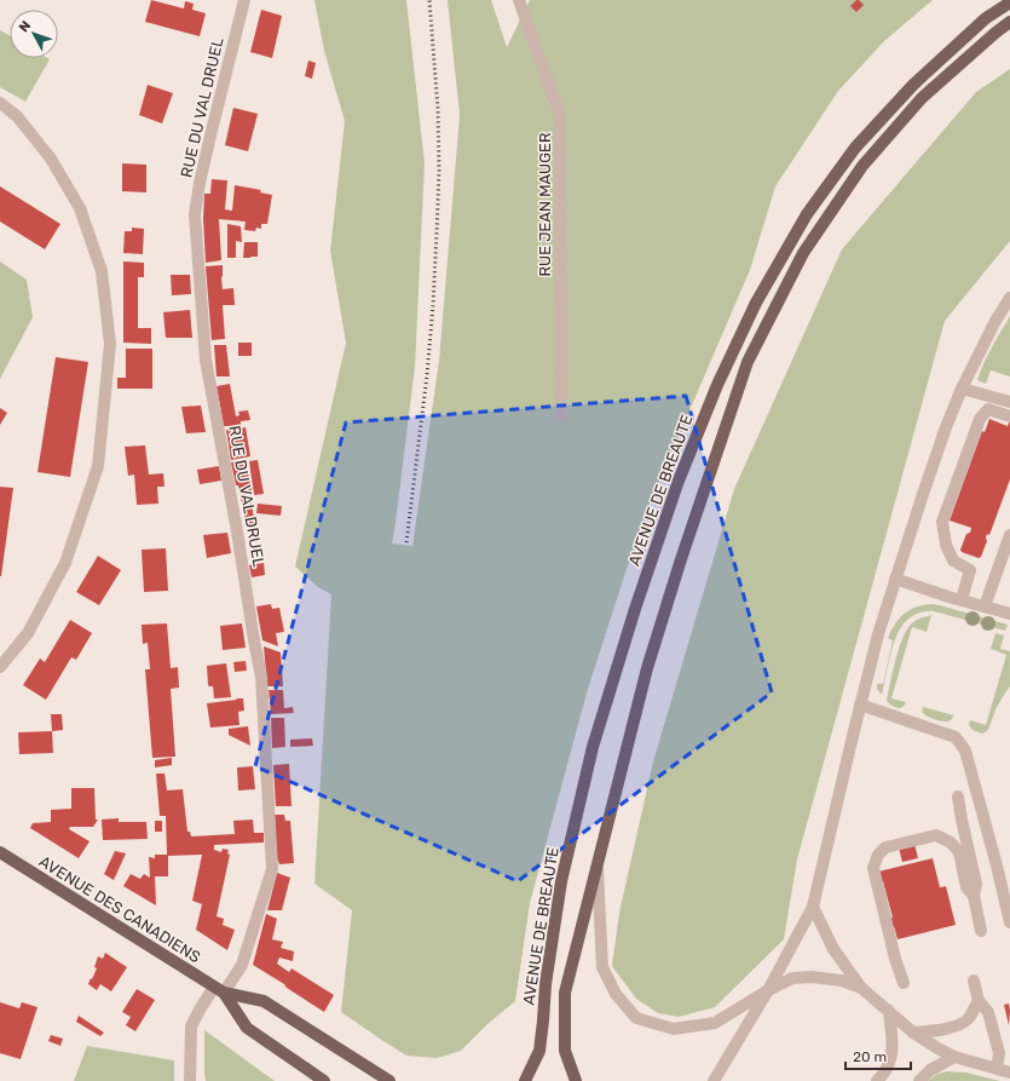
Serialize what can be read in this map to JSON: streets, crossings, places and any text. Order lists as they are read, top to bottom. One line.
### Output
{"streets":{"main road":["AVENUE DE BREAUTE","AVENUE DES CANADIENS"],"street":["RUE DU VAL DRUEL","RUE JEAN MAUGER"]},"crossings":[["RUE DU VAL DRUEL","AVENUE DES CANADIENS"]],"scale_bar":"20 m","north":"top left"}
